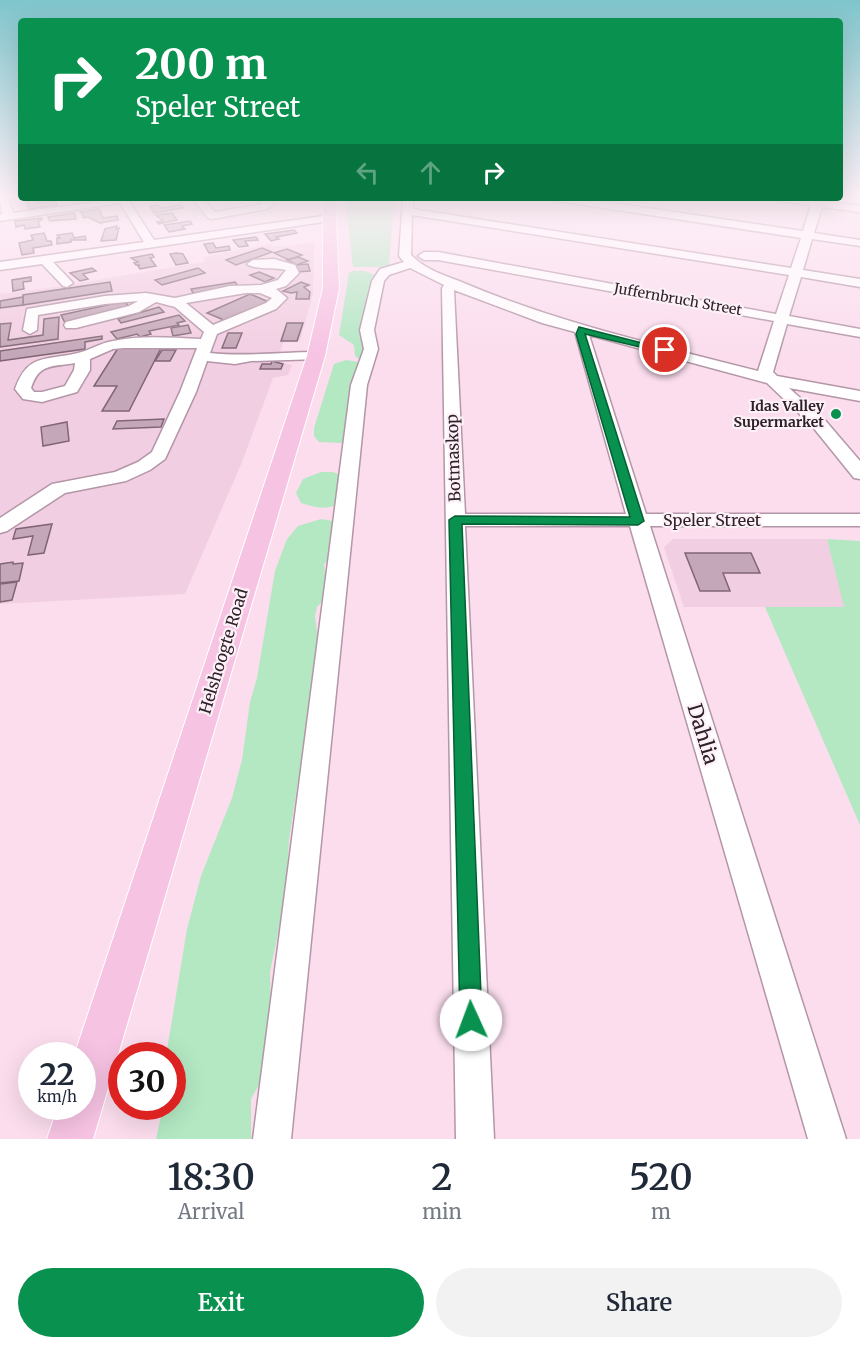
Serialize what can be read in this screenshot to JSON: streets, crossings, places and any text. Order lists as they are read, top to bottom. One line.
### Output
{"streets":{"main road":["Helshoogte Road"],"street":["Juffernbruch Street","Botmaskop","Speler Street","Dahlia"]},"crossings":[["Botmaskop","Speler Street"],["Speler Street","Dahlia"]],"places":["Idas Valley Supermarket"],"page":{"turn":["200 m","Speler Street"],"speed":"22 km/h","limit":"30","eta":["18:30","Arrival","2","min","520","m"],"buttons":["Exit","Share"]}}
